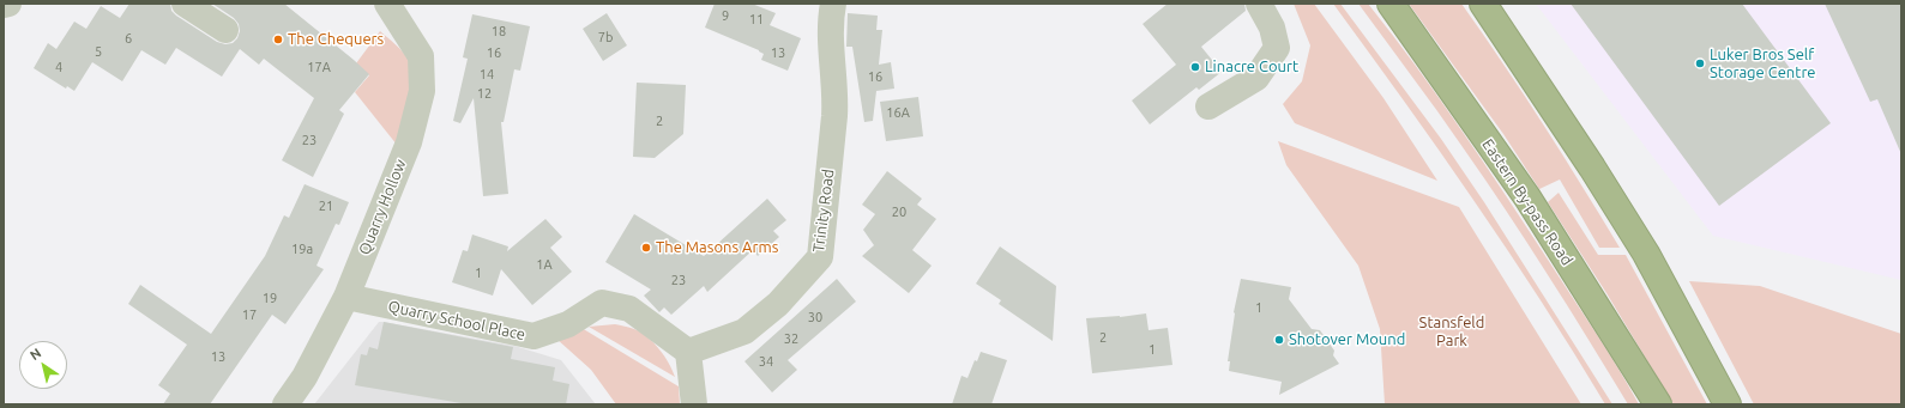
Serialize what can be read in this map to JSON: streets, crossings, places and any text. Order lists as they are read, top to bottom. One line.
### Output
{"streets":{"highway":["Eastern By-pass Road"],"street":["Quarry Hollow","Trinity Road","Quarry School Place"]},"crossings":[["Quarry Hollow","Quarry School Place"],["Trinity Road","Quarry School Place"]],"parks":["Stansfeld Park"],"places":["The Chequers","Luker Bros Self Storage Centre","Linacre Court","The Masons Arms","Shotover Mound"],"house_numbers":["9","11","18","7b","6","5","16","13","4","17A","14","16","12","16A","2","23","21","20","19a","1A","1","23","19","1","17","30","2","32","1","13","34"],"north":"top left"}
